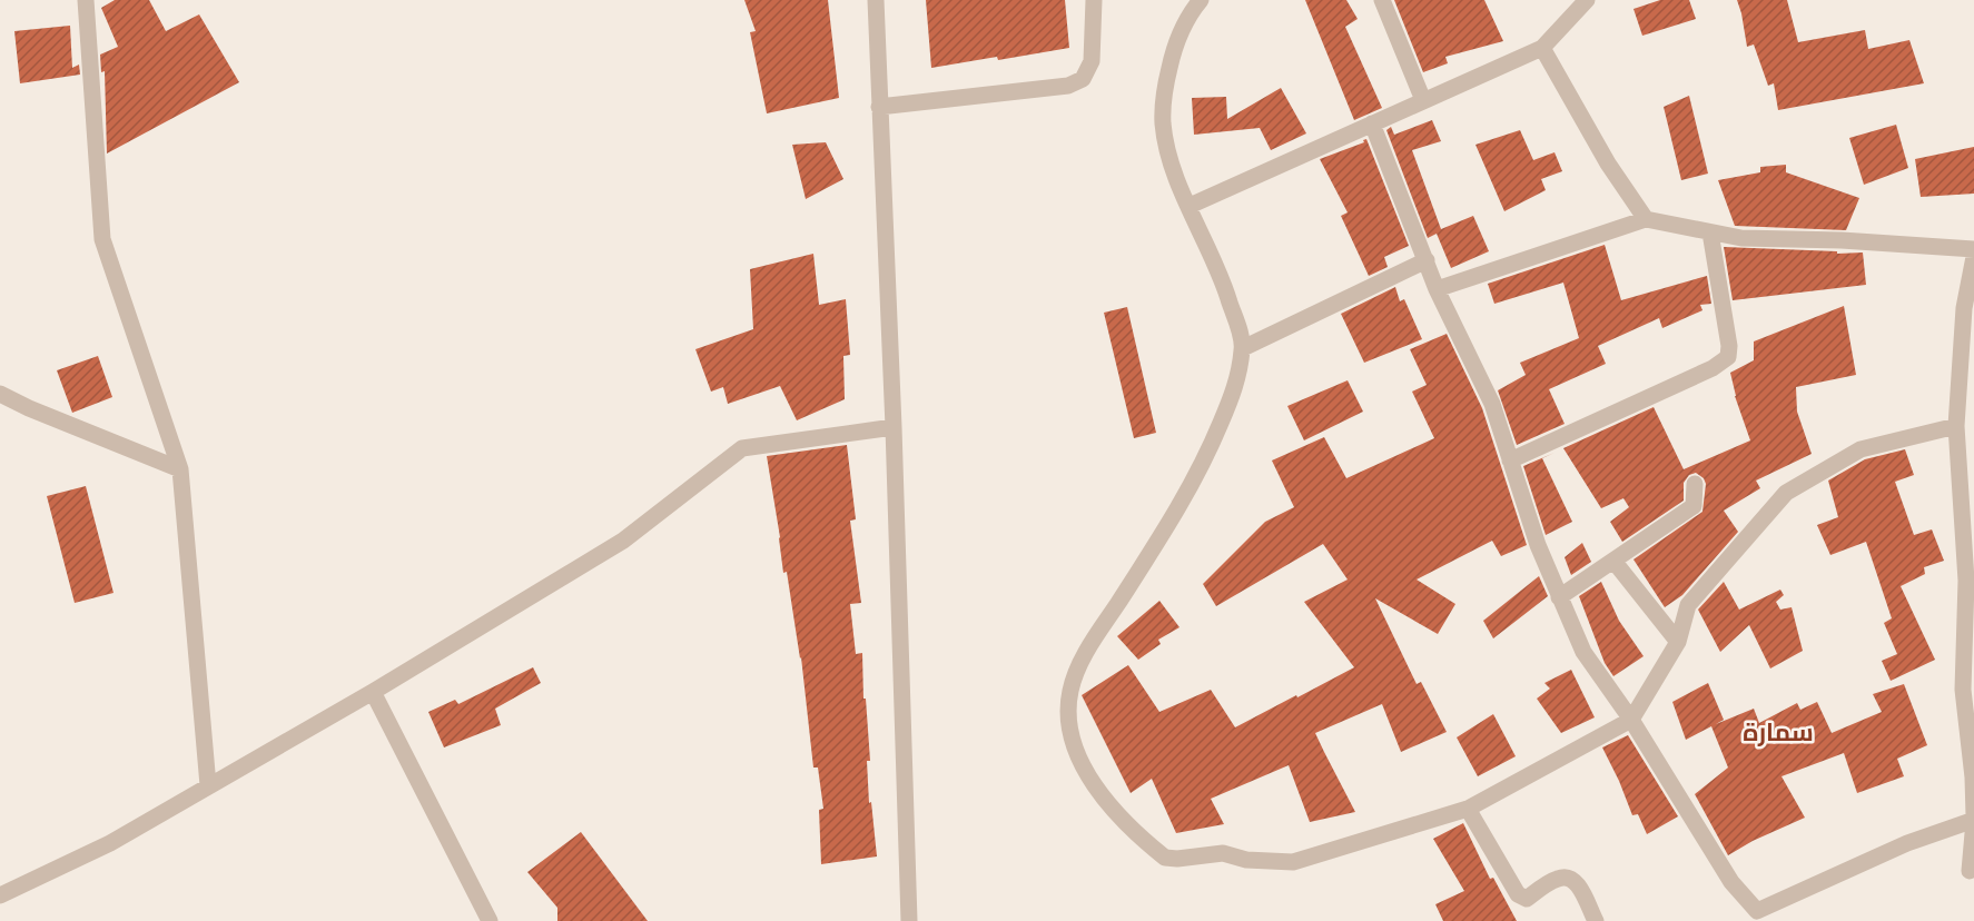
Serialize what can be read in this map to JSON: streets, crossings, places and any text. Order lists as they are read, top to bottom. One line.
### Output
{"districts":["سمارة"]}
